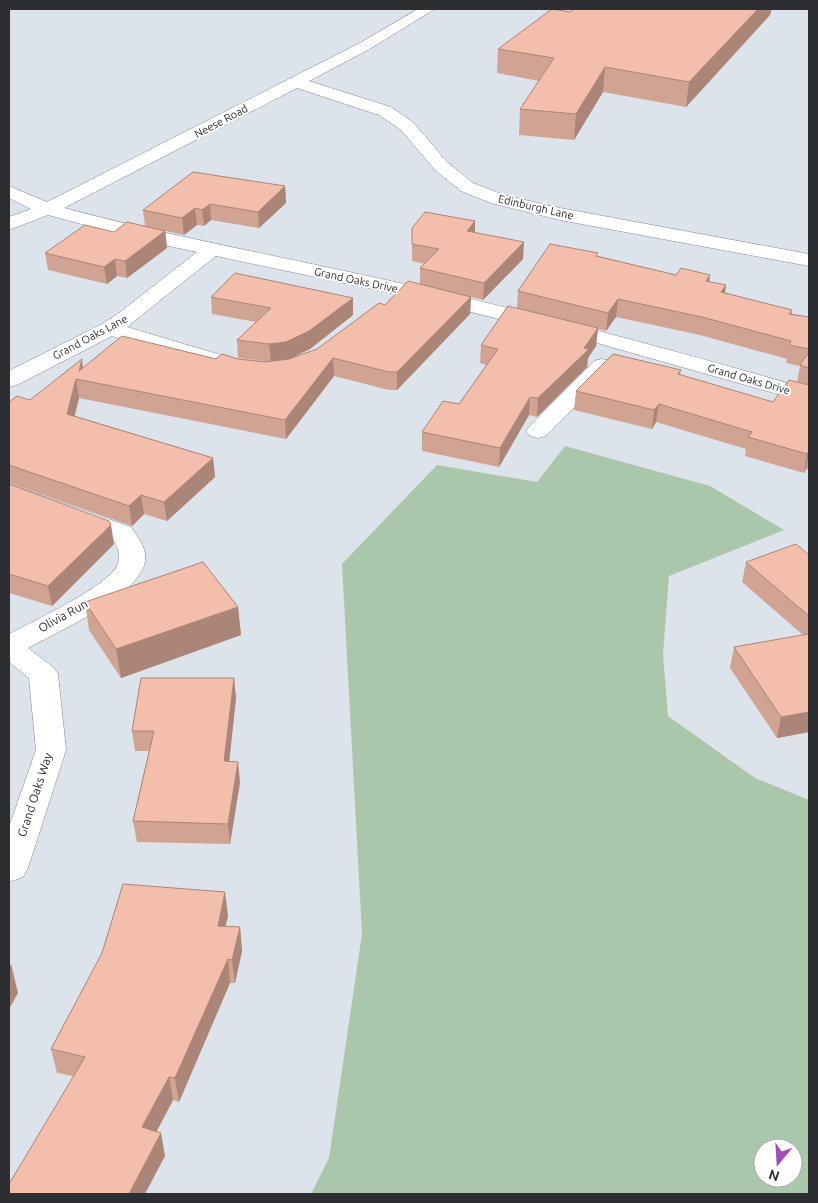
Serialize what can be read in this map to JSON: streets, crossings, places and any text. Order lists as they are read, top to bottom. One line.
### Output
{"streets":{"street":["Neese Road","Edinburgh Lane","Grand Oaks Drive","Grand Oaks Lane","Olivia Run","Grand Oaks Way"]},"crossings":[["Neese Road","Edinburgh Lane"],["Neese Road","Grand Oaks Drive"],["Grand Oaks Drive","Grand Oaks Lane"],["Olivia Run","Grand Oaks Way"]],"north":"bottom"}
